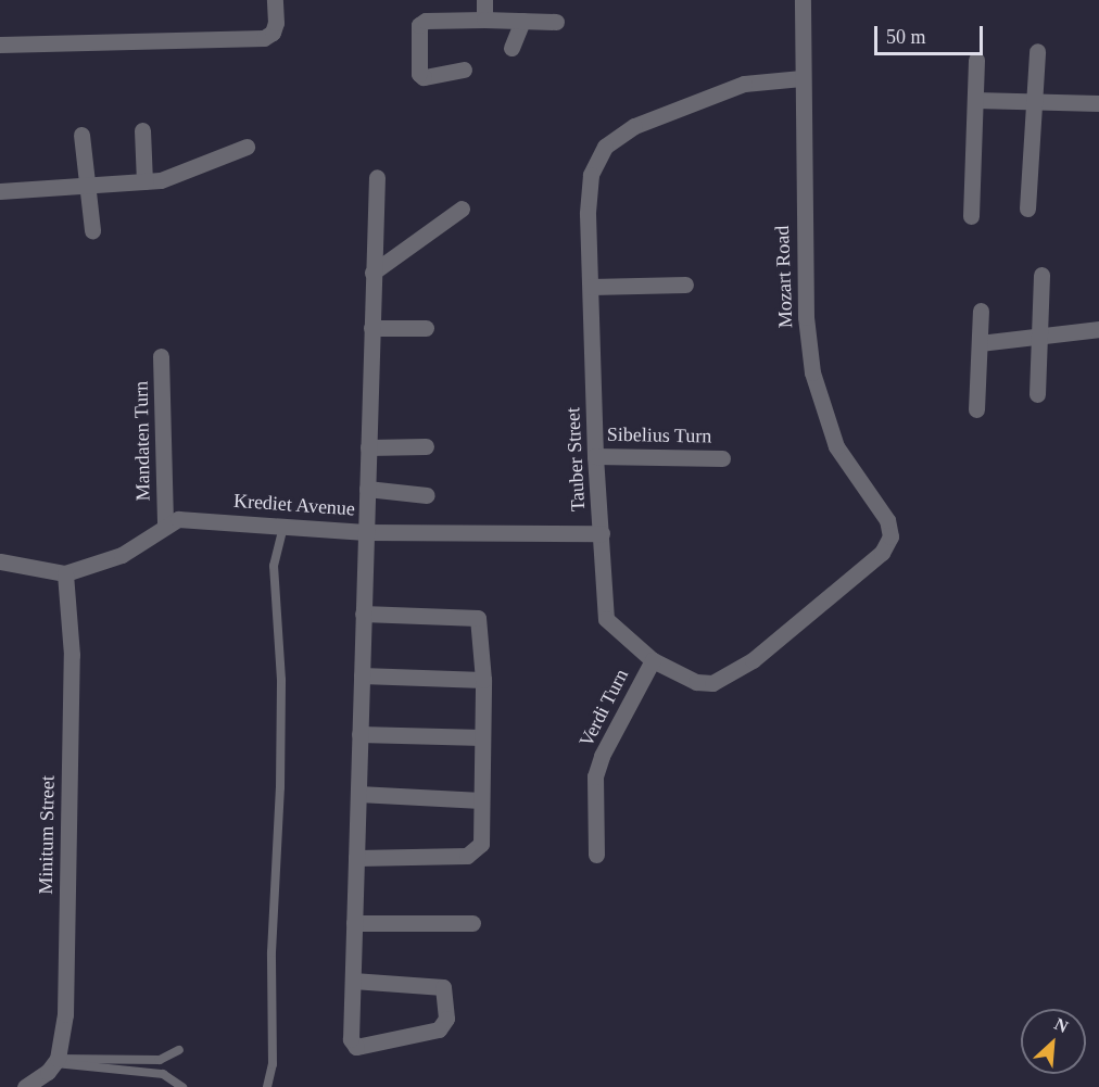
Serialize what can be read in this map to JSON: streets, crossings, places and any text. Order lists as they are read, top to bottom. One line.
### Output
{"streets":{"street":["Mozart Road","Sibelius Turn","Mandaten Turn","Tauber Street","Krediet Avenue","Verdi Turn","Minitum Street"]},"crossings":[["Mozart Road","Tauber Street"],["Sibelius Turn","Tauber Street"],["Mandaten Turn","Krediet Avenue"],["Tauber Street","Krediet Avenue"],["Tauber Street","Verdi Turn"],["Krediet Avenue","Minitum Street"]],"scale_bar":"50 m","north":"top right"}
